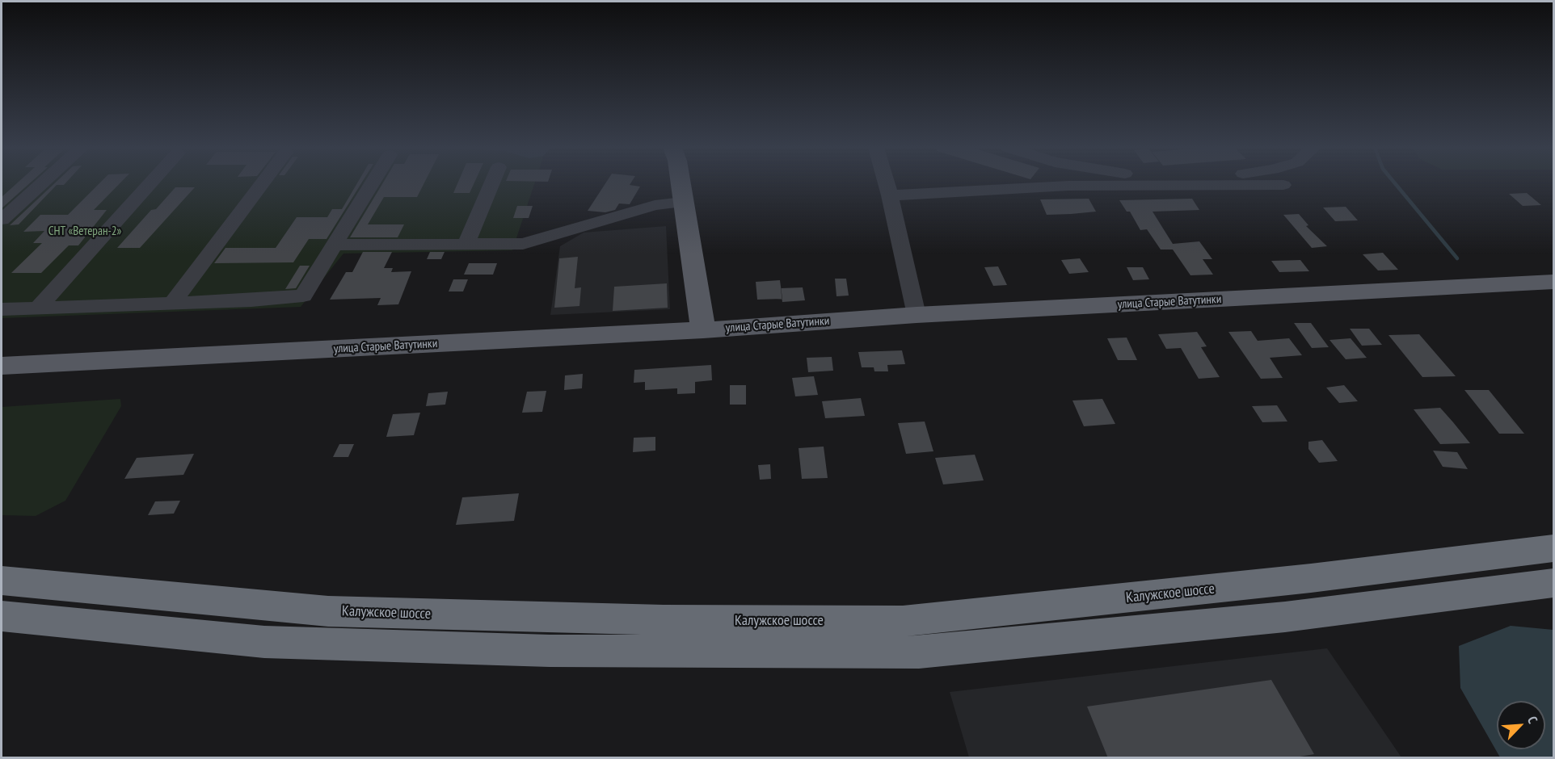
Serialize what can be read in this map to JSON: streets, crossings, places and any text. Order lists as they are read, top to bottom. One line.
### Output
{"streets":{"highway":["Калужское шоссе"],"main road":["улица Старые Ватутинки"]},"parks":["СНТ «Ветеран-2»"],"north":"top right"}
